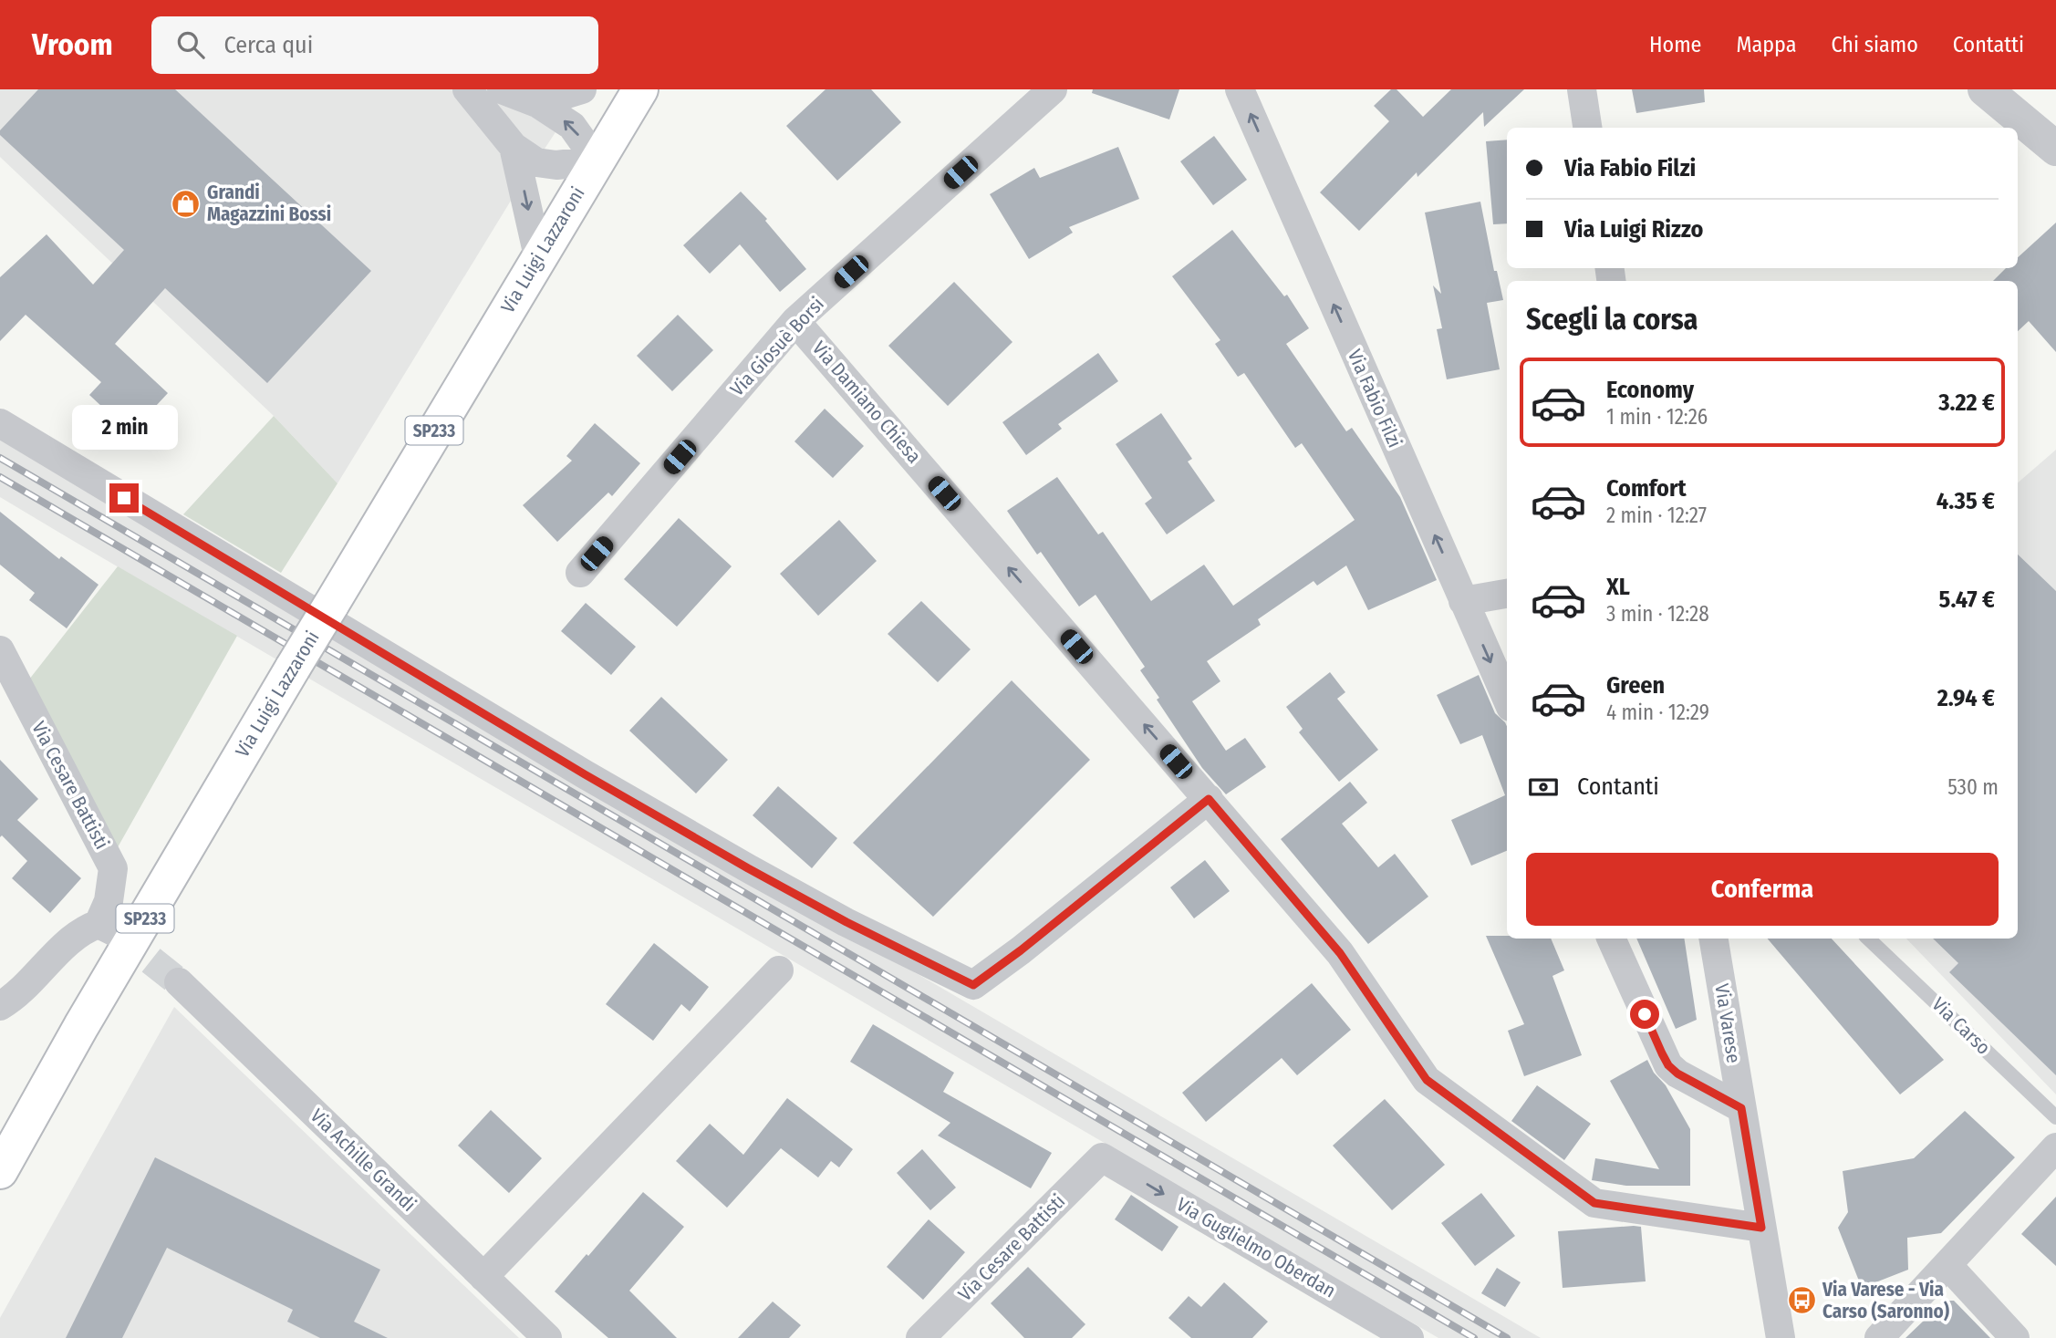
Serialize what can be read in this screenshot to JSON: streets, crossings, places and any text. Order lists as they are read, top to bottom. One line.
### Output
{"streets":{"main road":["Via Luigi Lazzaroni","SP233"],"street":["Via Giosuè Borsi","Via Fabio Filzi","Via Damiano Chiesa","Via Cesare Battisti","Via Varese","Via Achille Grandi","Via Guglielmo Oberdan"],"lane":["Via Carso"]},"crossings":[["Via Giosuè Borsi","Via Damiano Chiesa"],["Via Damiano Chiesa","Via Varese"],["Via Cesare Battisti","Via Guglielmo Oberdan"]],"one_way":["Via Damiano Chiesa","Via Guglielmo Oberdan"],"places":{"shop":["Grandi Magazzini Bossi"],"bus stop":["Via Varese - Via Carso (Saronno)"]},"page":{"header":"Vroom","search":"Cerca qui","nav":["Home","Mappa","Chi siamo","Contatti"],"banner":["Via Fabio Filzi","Via Luigi Rizzo"],"heading":"Scegli la corsa","list":[{"name":"Economy","note":"1 min · 12:26","value":"3.22 €"},{"name":"Comfort","note":"2 min · 12:27","value":"4.35 €"},{"name":"XL","note":"3 min · 12:28","value":"5.47 €"},{"name":"Green","note":"4 min · 12:29","value":"2.94 €"}],"bubble":"2 min","pay":["Contanti","530 m"],"buttons":"Conferma"}}
